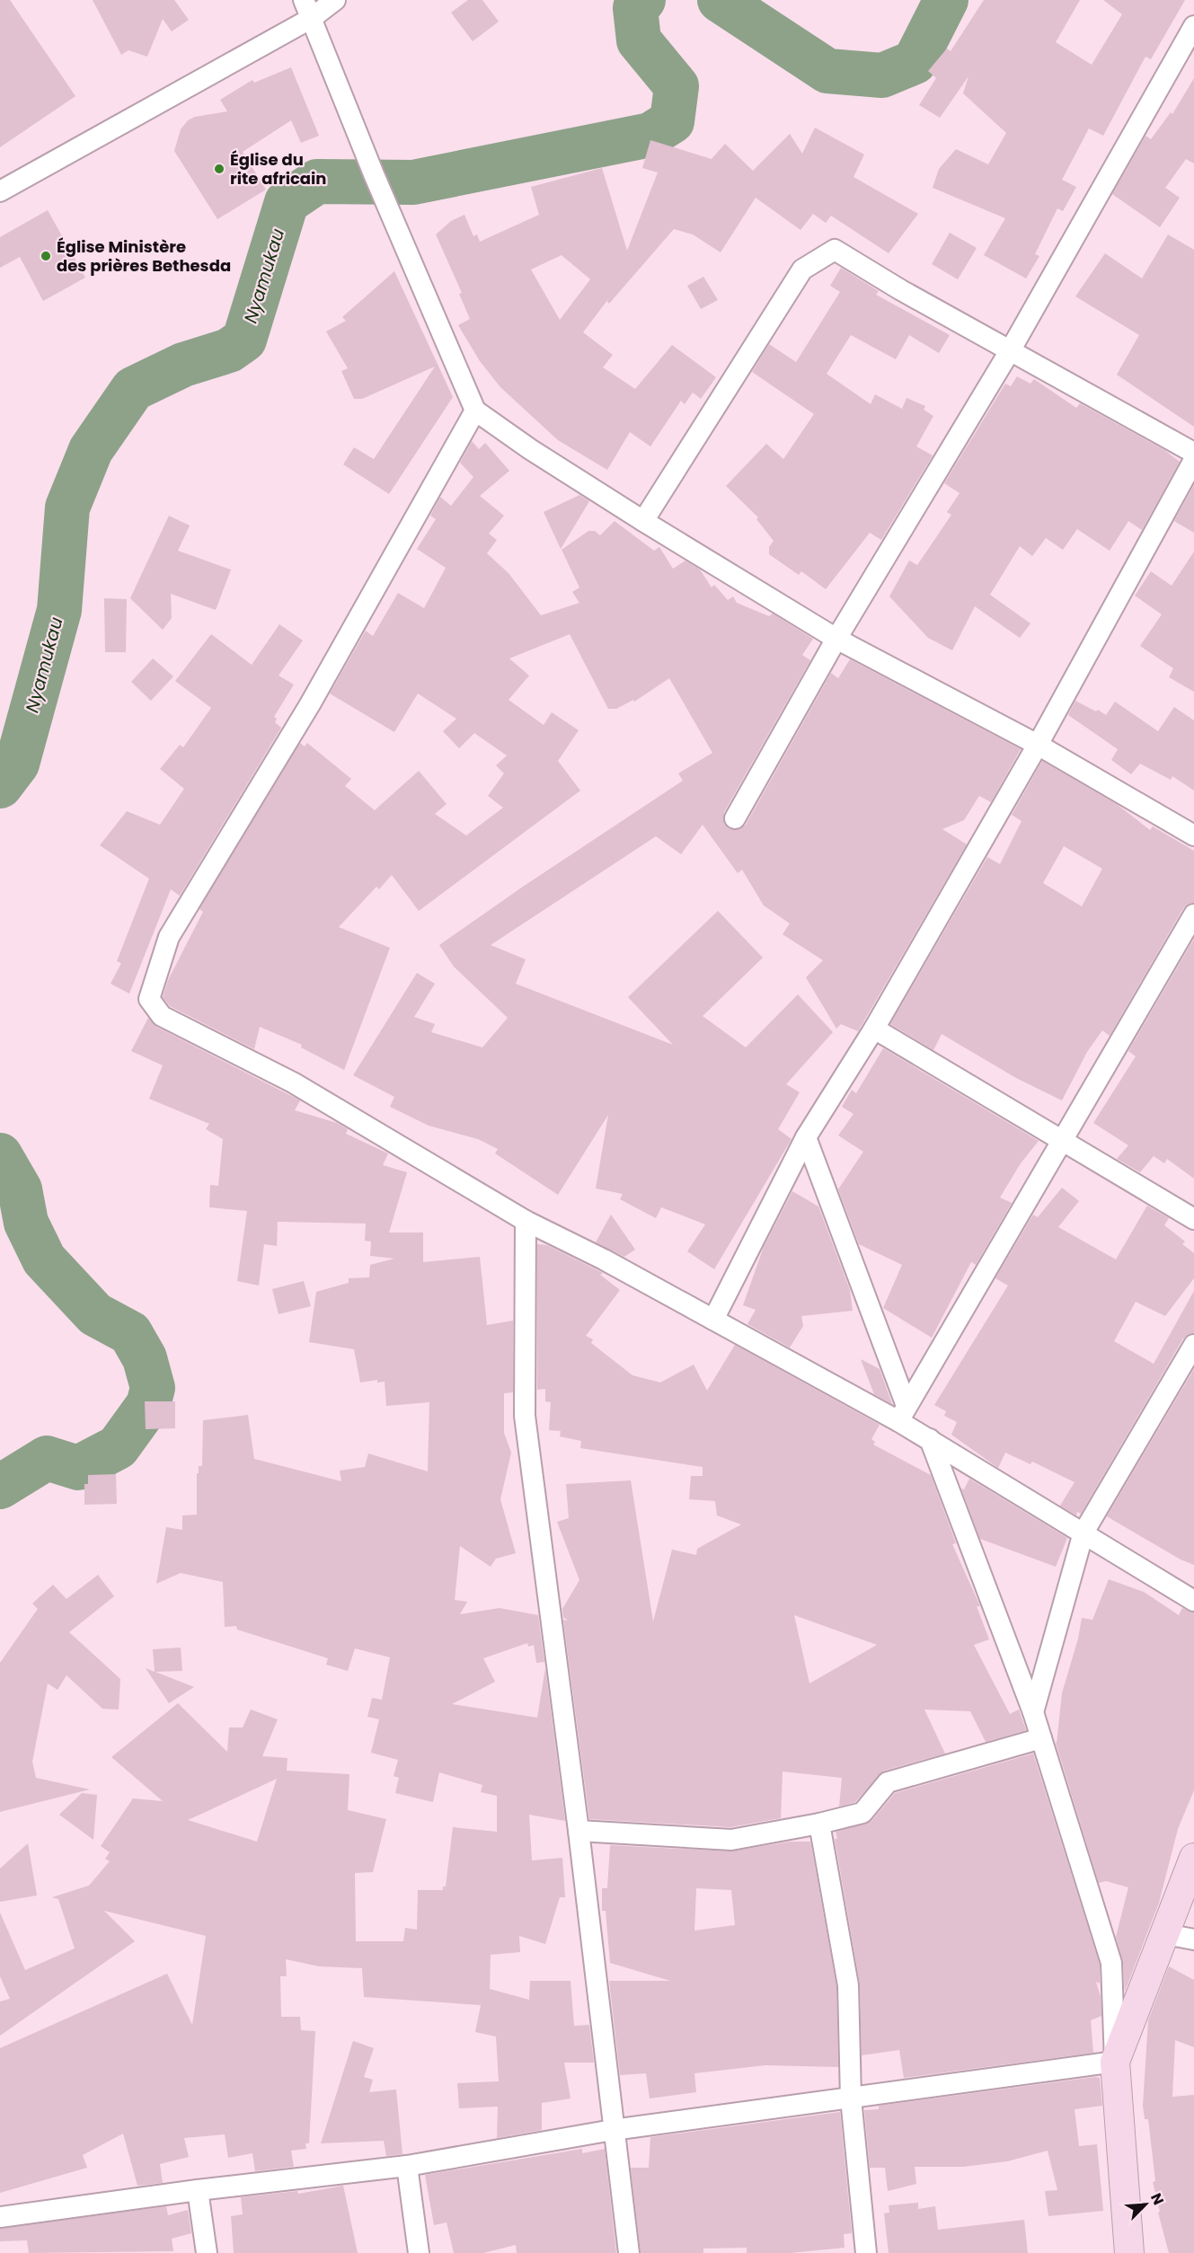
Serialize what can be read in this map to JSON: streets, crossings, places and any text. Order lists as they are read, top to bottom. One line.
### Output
{"water":["Nyamukau"],"places":["Église du rite africain","Église Ministère des prières Bethesda"],"north":"top right"}
